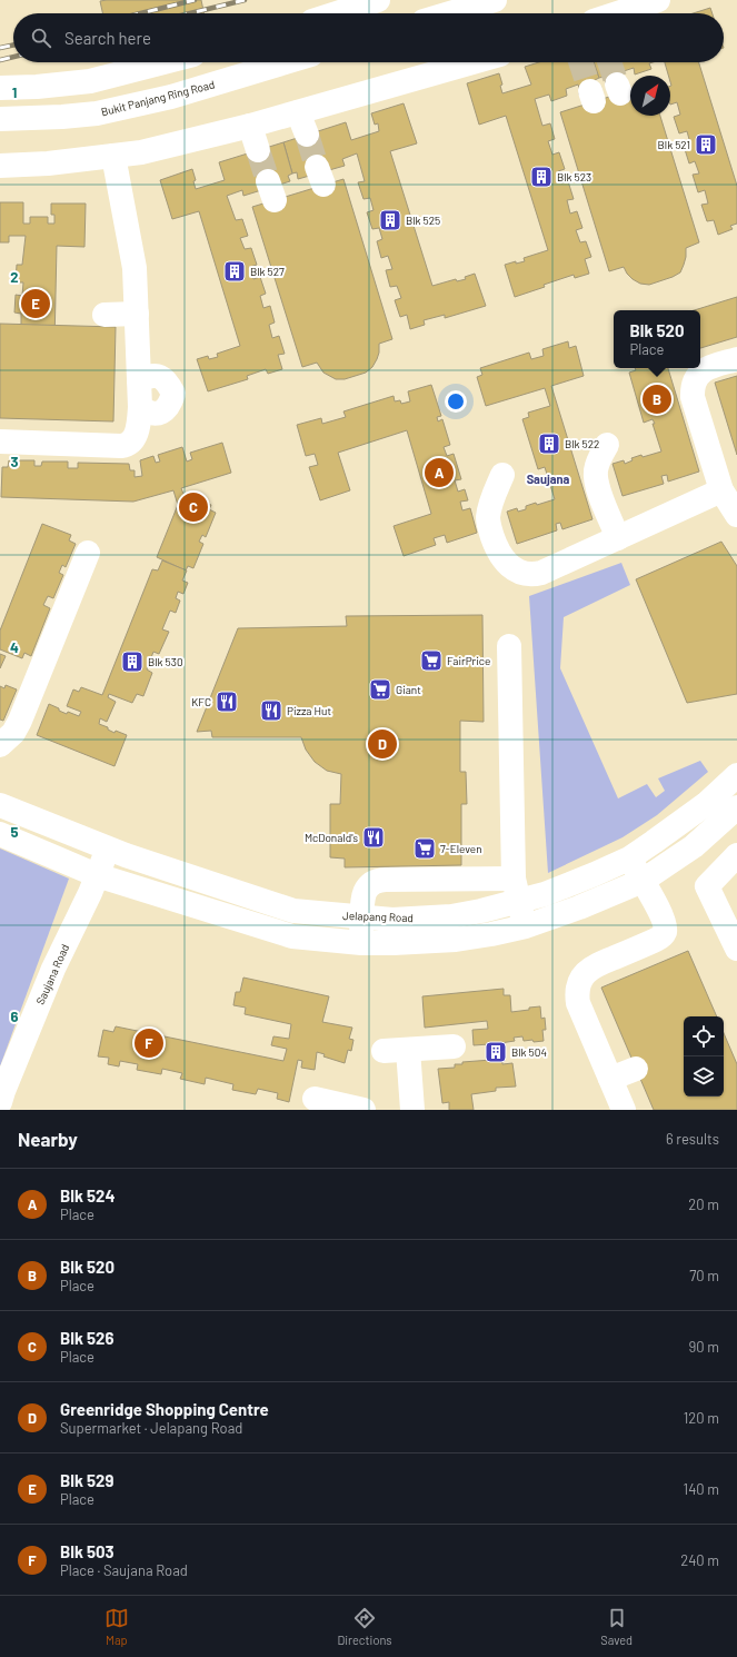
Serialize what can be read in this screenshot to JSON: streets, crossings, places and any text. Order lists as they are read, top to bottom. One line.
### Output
{"streets":{"street":["Bukit Panjang Ring Road","Jelapang Road","Saujana Road"]},"crossings":[["Jelapang Road","Saujana Road"]],"districts":["Saujana"],"places":{"building":["Blk 521","Blk 523","Blk 525","Blk 527","Blk 522","Blk 530","Blk 504"],"supermarket":["FairPrice","Giant","7-Eleven"],"restaurant":["KFC","Pizza Hut","McDonald's"]},"north":"top right","page":{"search":"Search here","pins":["E","B","A","C","D","F"],"popup":["Blk 520","Place"],"heading":["Nearby","6 results"],"list":[{"mark":"A","name":"Blk 524","note":"Place","value":"20 m"},{"mark":"B","name":"Blk 520","note":"Place","value":"70 m"},{"mark":"C","name":"Blk 526","note":"Place","value":"90 m"},{"mark":"D","name":"Greenridge Shopping Centre","note":"Supermarket · Jelapang Road","value":"120 m"},{"mark":"E","name":"Blk 529","note":"Place","value":"140 m"},{"mark":"F","name":"Blk 503","note":"Place · Saujana Road","value":"240 m"}],"nav":["Map","Directions","Saved"]},"grid":{"rows":["1","2","3","4","5","6"]}}
